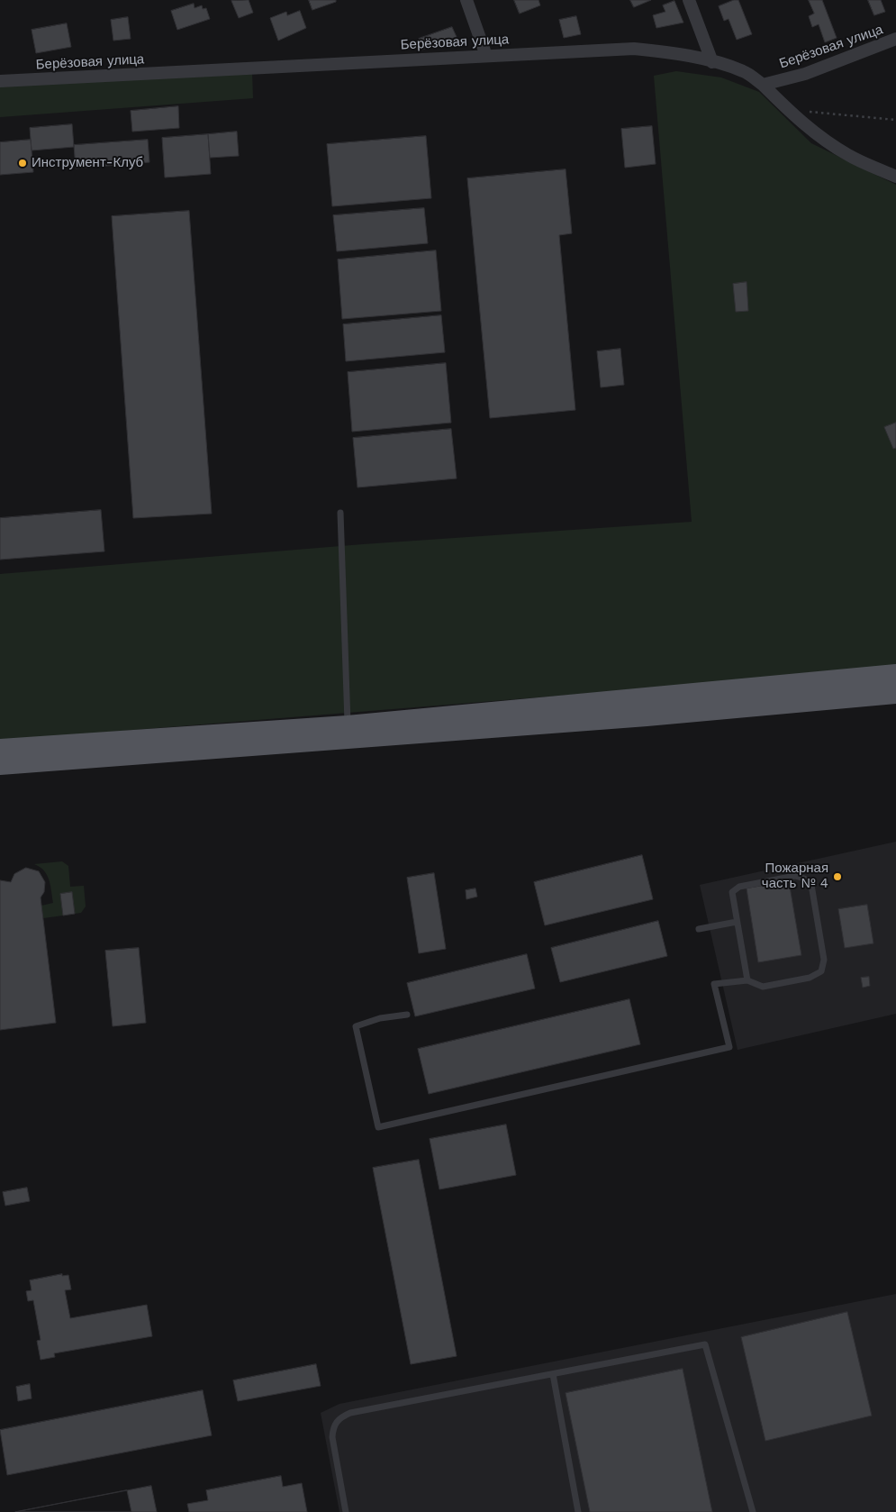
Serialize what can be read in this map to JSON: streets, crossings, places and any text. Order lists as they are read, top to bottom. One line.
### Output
{"streets":{"street":["Берёзовая улица"]},"places":["Инструмент-Клуб","Пожарная часть № 4"]}
